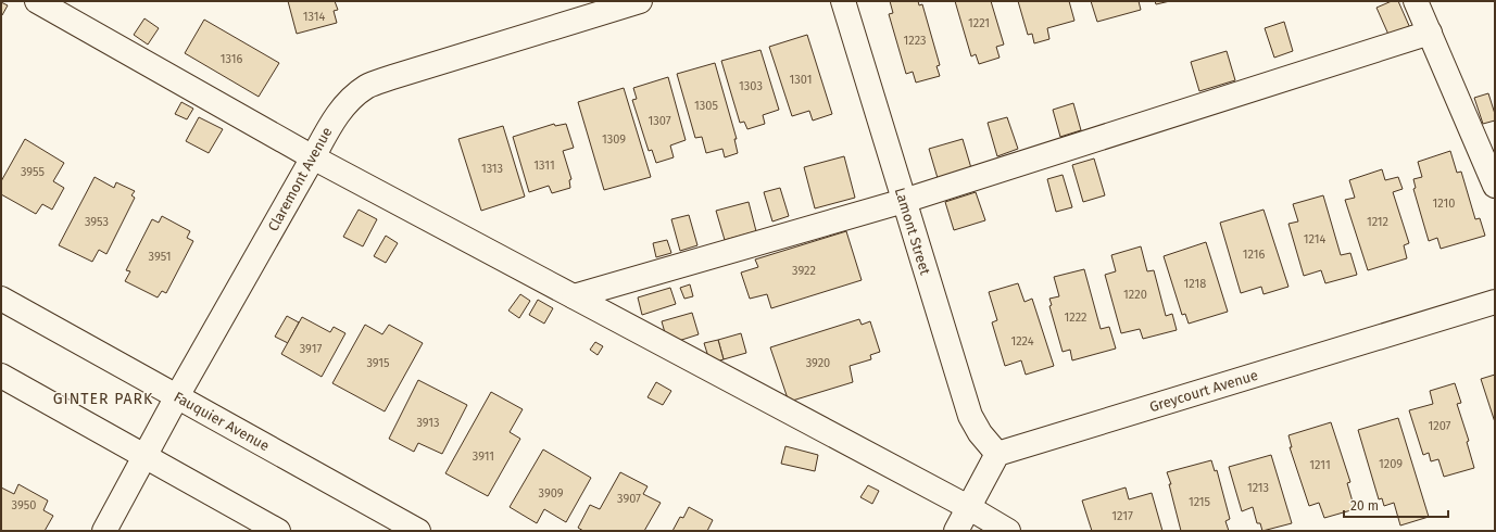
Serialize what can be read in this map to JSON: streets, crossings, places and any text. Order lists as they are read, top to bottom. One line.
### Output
{"streets":{"street":["Claremont Avenue","Lamont Street","Greycourt Avenue","Fauquier Avenue"]},"crossings":[["Claremont Avenue","Fauquier Avenue"],["Lamont Street","Greycourt Avenue"]],"districts":["GINTER PARK"],"house_numbers":["1314","1221","1223","1316","1301","1303","1305","1307","1309","1311","1313","3955","1210","3953","1212","1214","1216","3951","3922","1218","1220","1222","1224","3917","3915","3920","3913","1207","3911","1209","1211","1213","3909","3907","1215","3950","1217"],"scale_bar":"20 m"}
